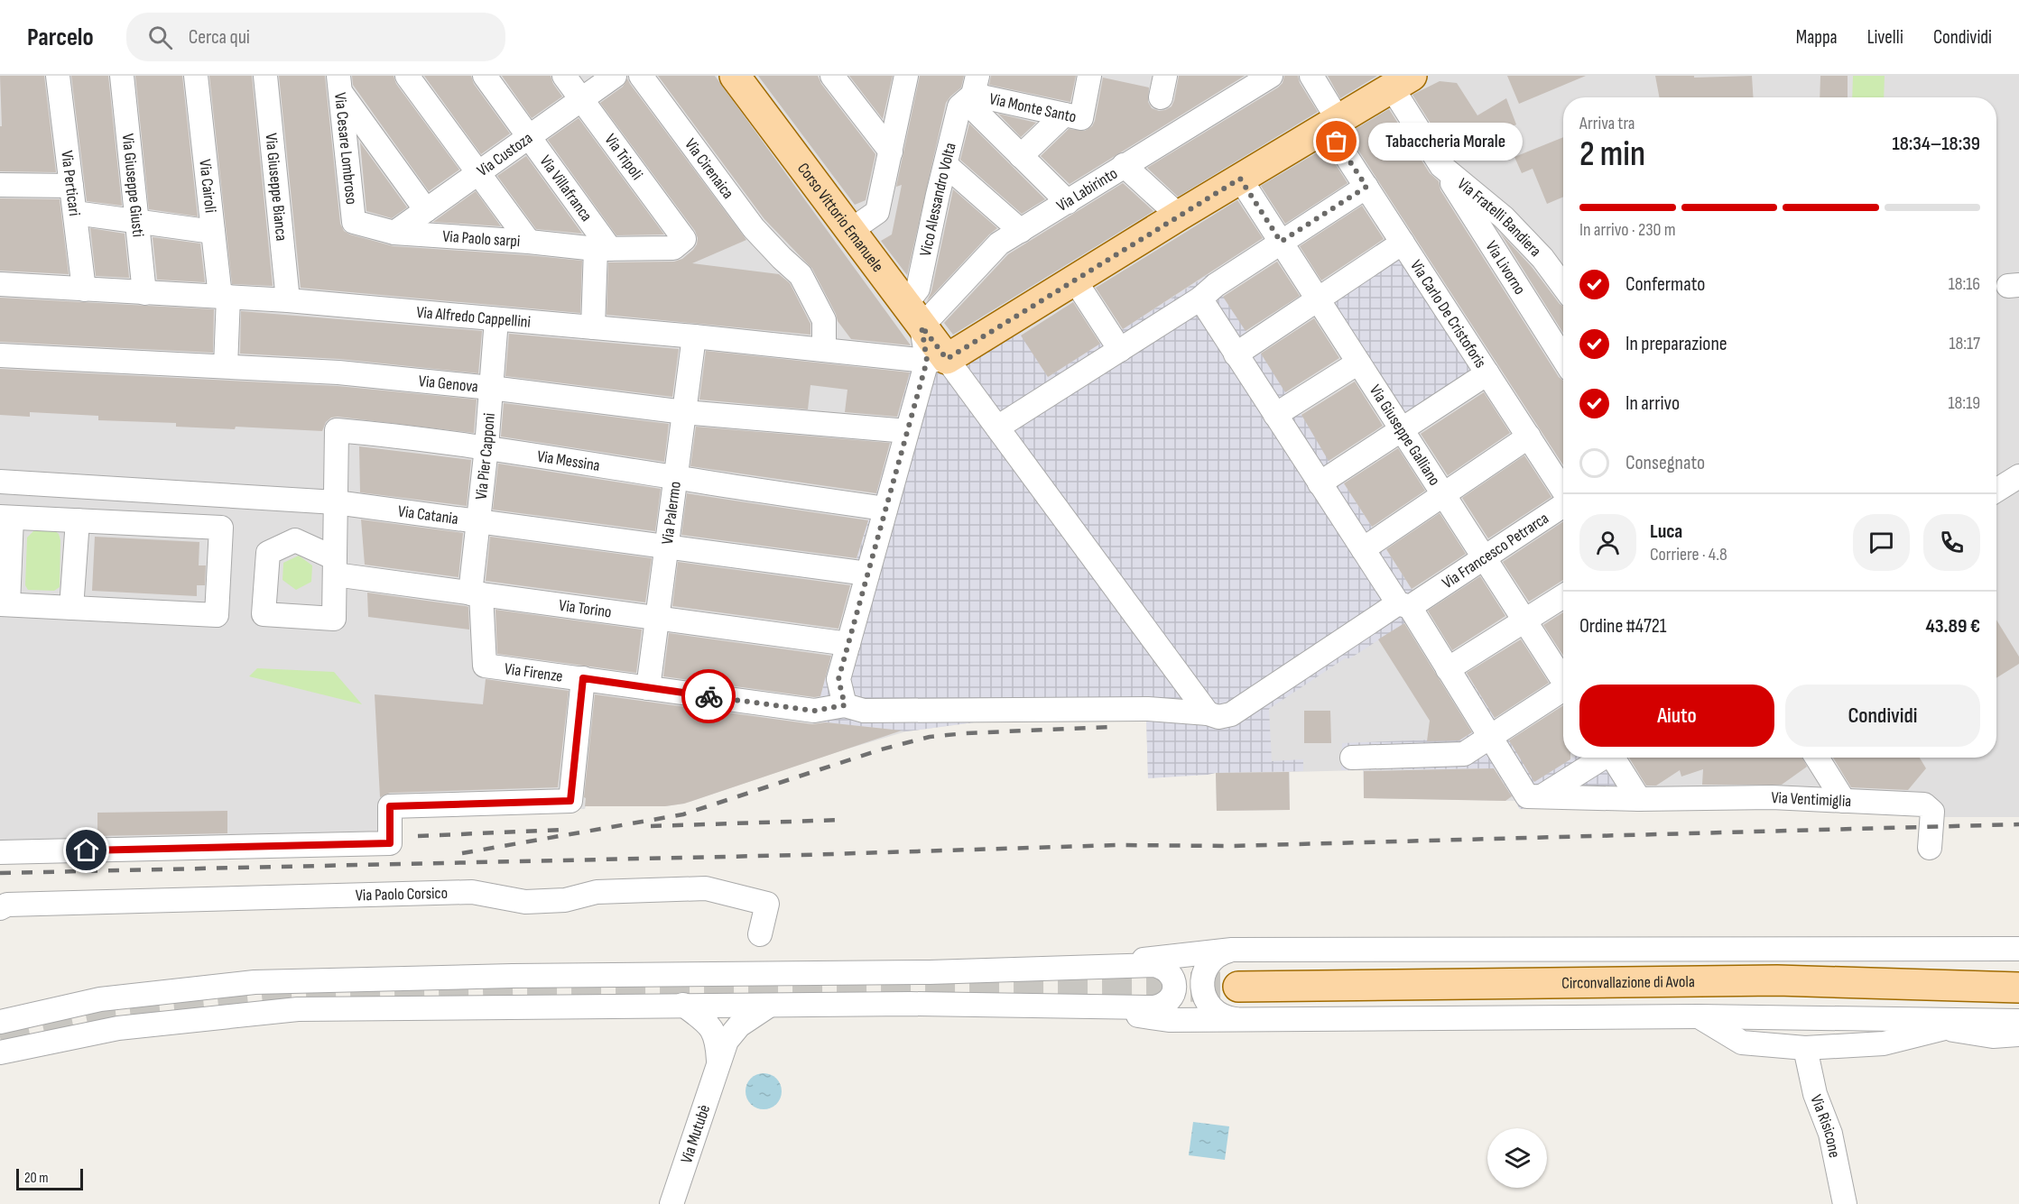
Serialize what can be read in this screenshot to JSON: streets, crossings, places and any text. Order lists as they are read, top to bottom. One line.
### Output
{"streets":{"main road":["Corso Vittorio Emanuele","Circonvallazione di Avola"],"street":["Via Monte Santo","Via Cesare Lombroso","Via Custoza","Via Tripoli","Via Cirenaica","Via Perticari","Via Giuseppe Giusti","Via Cairoli","Via Giuseppe Bianca","Via Villafranca","Via Labirinto","Vico Alessandro Volta","Via Fratelli Bandiera","Via Paolo sarpi","Via Livorno","Via Carlo De Cristoforis","Via Alfredo Cappellini","Via Genova","Via Giuseppe Galliano","Via Pier Capponi","Via Messina","Via Palermo","Via Catania","Via Francesco Petrarca","Via Torino","Via Firenze","Via Ventimiglia","Via Paolo Corsico","Via Risicone","Via Mutubè"]},"crossings":[["Via Monte Santo","Vico Alessandro Volta"],["Via Cesare Lombroso","Via Paolo sarpi"],["Via Custoza","Via Tripoli"],["Via Custoza","Via Villafranca"],["Via Custoza","Via Paolo sarpi"],["Via Tripoli","Via Paolo sarpi"],["Via Cirenaica","Via Alfredo Cappellini"],["Via Perticari","Via Alfredo Cappellini"],["Via Giuseppe Giusti","Via Alfredo Cappellini"],["Via Cairoli","Via Alfredo Cappellini"],["Via Cairoli","Via Genova"],["Via Giuseppe Bianca","Via Alfredo Cappellini"],["Via Villafranca","Via Paolo sarpi"],["Via Labirinto","Vico Alessandro Volta"],["Via Labirinto","Corso Vittorio Emanuele"],["Vico Alessandro Volta","Corso Vittorio Emanuele"],["Corso Vittorio Emanuele","Via Alfredo Cappellini"],["Via Fratelli Bandiera","Via Livorno"],["Via Alfredo Cappellini","Via Pier Capponi"],["Via Alfredo Cappellini","Via Palermo"],["Via Genova","Via Pier Capponi"],["Via Genova","Via Palermo"],["Via Giuseppe Galliano","Via Francesco Petrarca"],["Via Pier Capponi","Via Messina"],["Via Pier Capponi","Via Catania"],["Via Pier Capponi","Via Torino"],["Via Pier Capponi","Via Firenze"],["Via Messina","Via Palermo"],["Via Messina","Via Catania"],["Via Messina","Via Torino"],["Via Palermo","Via Catania"],["Via Palermo","Via Torino"],["Via Palermo","Via Firenze"],["Via Catania","Via Torino"],["Via Francesco Petrarca","Via Firenze"],["Via Torino","Via Firenze"]],"places":["Tabaccheria Morale"],"scale_bar":"20 m","page":{"header":"Parcelo","search":"Cerca qui","nav":["Mappa","Livelli","Condividi"],"heading":["2 min","Arriva tra","18:34–18:39"],"panel":["Luca","Corriere · 4.8","Ordine #4721","43.89 €"],"bubble":"Tabaccheria Morale","bar":"In arrivo · 230 m","list":[["Confermato","18:16"],["In preparazione","18:17"],["In arrivo","18:19"],"Consegnato"],"buttons":["Aiuto","Condividi"],"scale":"20 m"}}
